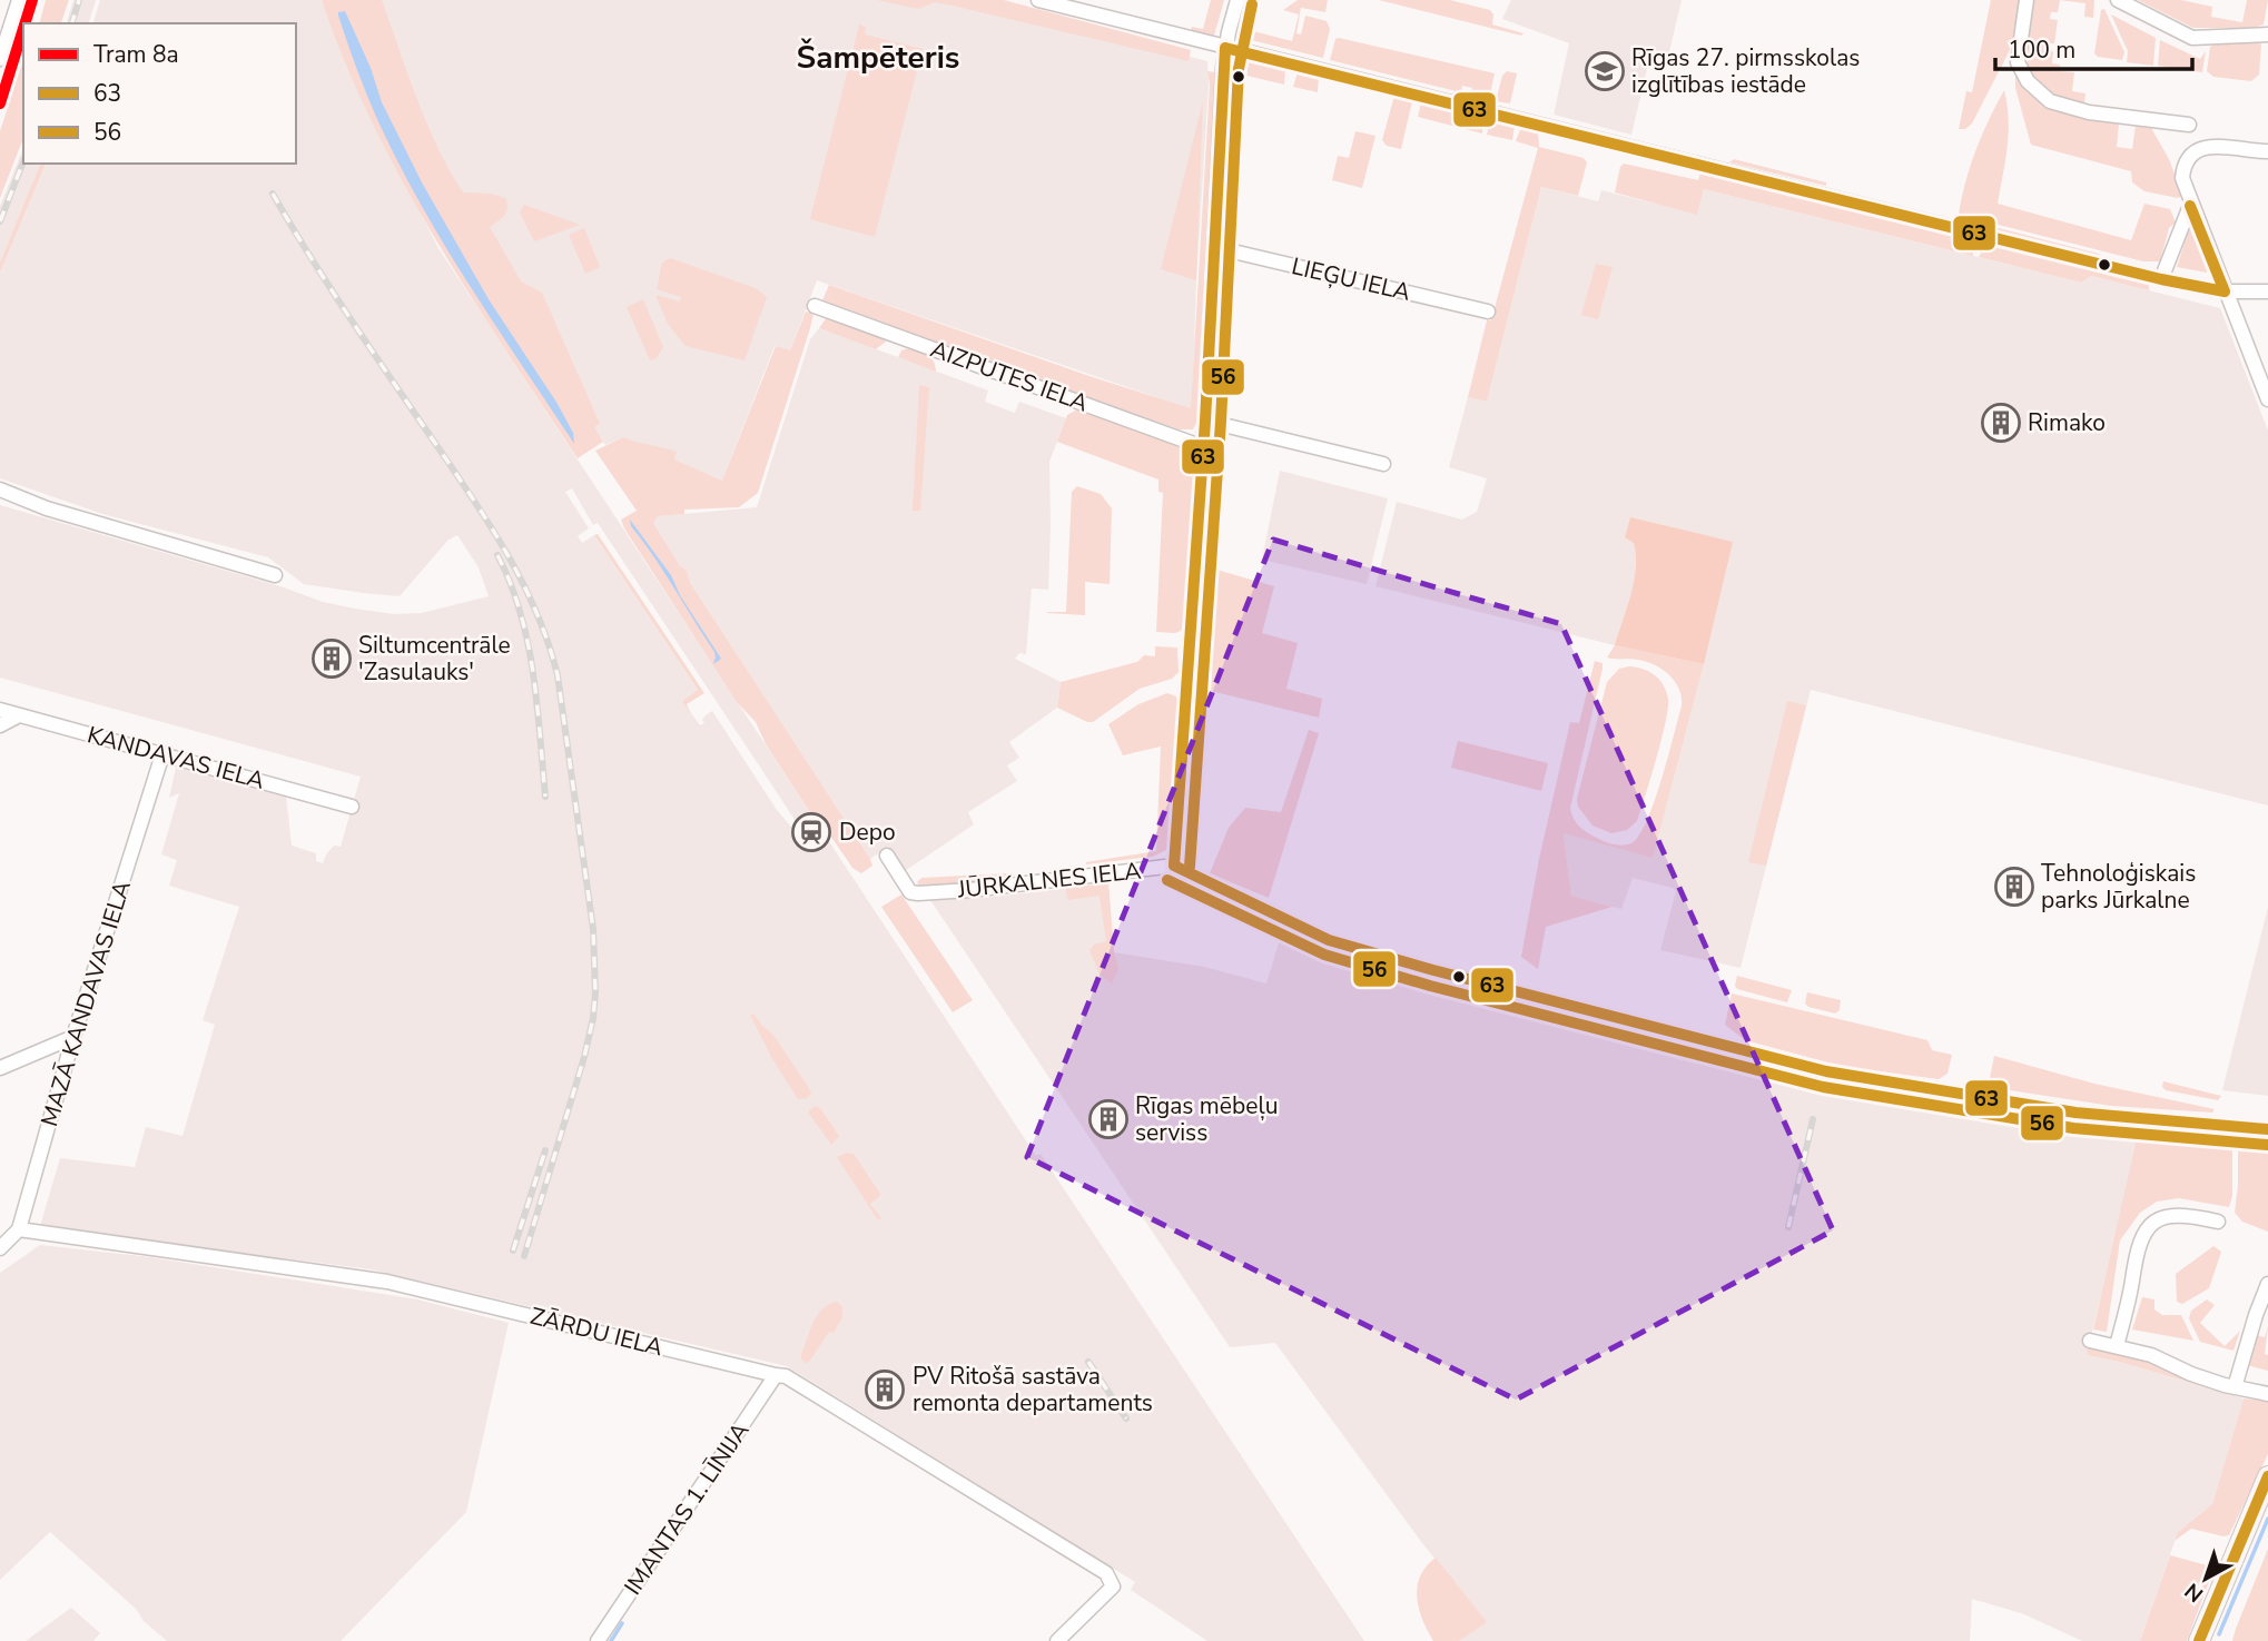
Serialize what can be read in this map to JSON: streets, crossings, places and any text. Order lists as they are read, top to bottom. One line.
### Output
{"streets":{"street":["LIEĢU IELA","AIZPUTES IELA","KANDAVAS IELA","JŪRKALNES IELA","MAZĀ KANDAVAS IELA","ZĀRDU IELA","IMANTAS 1. LĪNIJA"]},"crossings":[["KANDAVAS IELA","MAZĀ KANDAVAS IELA"],["MAZĀ KANDAVAS IELA","ZĀRDU IELA"],["ZĀRDU IELA","IMANTAS 1. LĪNIJA"]],"districts":["Šampēteris"],"places":{"school or university":["Rīgas 27. pirmsskolas izglītības iestāde"],"building":["Rimako","Siltumcentrāle 'Zasulauks'","Tehnoloģiskais parks Jūrkalne","Rīgas mēbeļu serviss","PV Ritošā sastāva remonta departaments"],"station":["Depo"]},"lines":["tram line 8a","transit line 56","transit line 63"],"legend":["Tram 8a","63","56"],"scale_bar":"100 m","north":"bottom left"}
